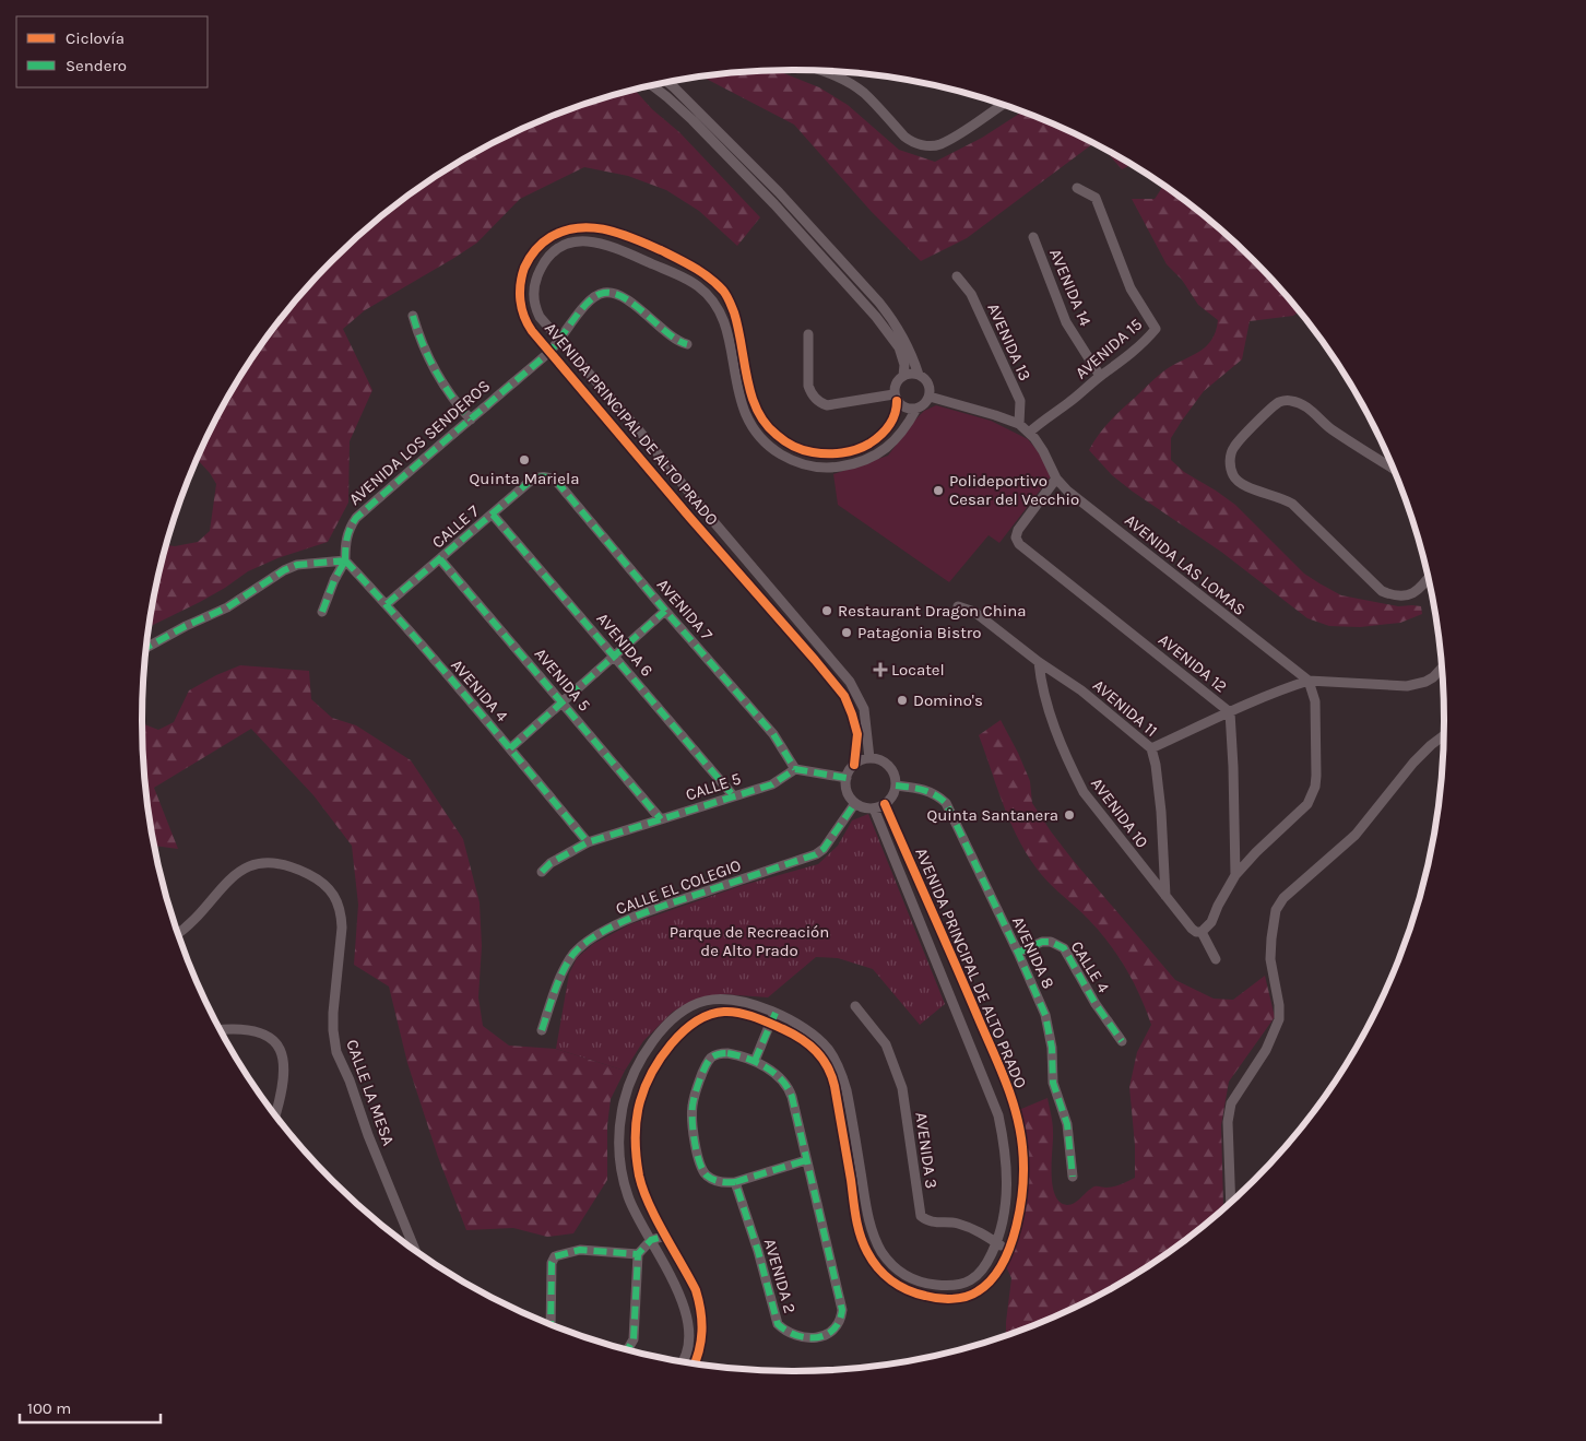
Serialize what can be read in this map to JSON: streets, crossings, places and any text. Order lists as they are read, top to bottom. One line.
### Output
{"streets":{"street":["AVENIDA 14","AVENIDA 13","AVENIDA 15","AVENIDA PRINCIPAL DE ALTO PRADO","AVENIDA LOS SENDEROS","CALLE 7","AVENIDA LAS LOMAS","AVENIDA 7","AVENIDA 6","AVENIDA 12","AVENIDA 5","AVENIDA 4","AVENIDA 11","CALLE 5","AVENIDA 10","CALLE EL COLEGIO","AVENIDA 8","CALLE 4","CALLE LA MESA","AVENIDA 3","AVENIDA 2"]},"crossings":[["AVENIDA 14","AVENIDA 15"],["AVENIDA 13","AVENIDA LAS LOMAS"],["AVENIDA 15","AVENIDA LAS LOMAS"],["AVENIDA PRINCIPAL DE ALTO PRADO","AVENIDA LOS SENDEROS"],["AVENIDA PRINCIPAL DE ALTO PRADO","AVENIDA LAS LOMAS"],["AVENIDA PRINCIPAL DE ALTO PRADO","CALLE EL COLEGIO"],["AVENIDA PRINCIPAL DE ALTO PRADO","AVENIDA 8"],["AVENIDA PRINCIPAL DE ALTO PRADO","AVENIDA 3"],["AVENIDA LOS SENDEROS","AVENIDA 4"],["CALLE 7","AVENIDA 7"],["CALLE 7","AVENIDA 6"],["CALLE 7","AVENIDA 5"],["CALLE 7","AVENIDA 4"],["AVENIDA LAS LOMAS","AVENIDA 12"],["AVENIDA 7","CALLE 5"],["AVENIDA 6","CALLE 5"],["AVENIDA 5","CALLE 5"],["AVENIDA 4","CALLE 5"],["AVENIDA 11","AVENIDA 10"],["CALLE EL COLEGIO","AVENIDA 8"],["AVENIDA 8","CALLE 4"]],"parks":["Parque de Recreación de Alto Prado"],"places":{"other":["Quinta Mariela","Polideportivo Cesar del Vecchio","Restaurant Dragon China","Patagonia Bistro","Domino's","Quinta Santanera"],"health":["Locatel"]},"legend":["Ciclovía","Sendero"],"scale_bar":"100 m"}
